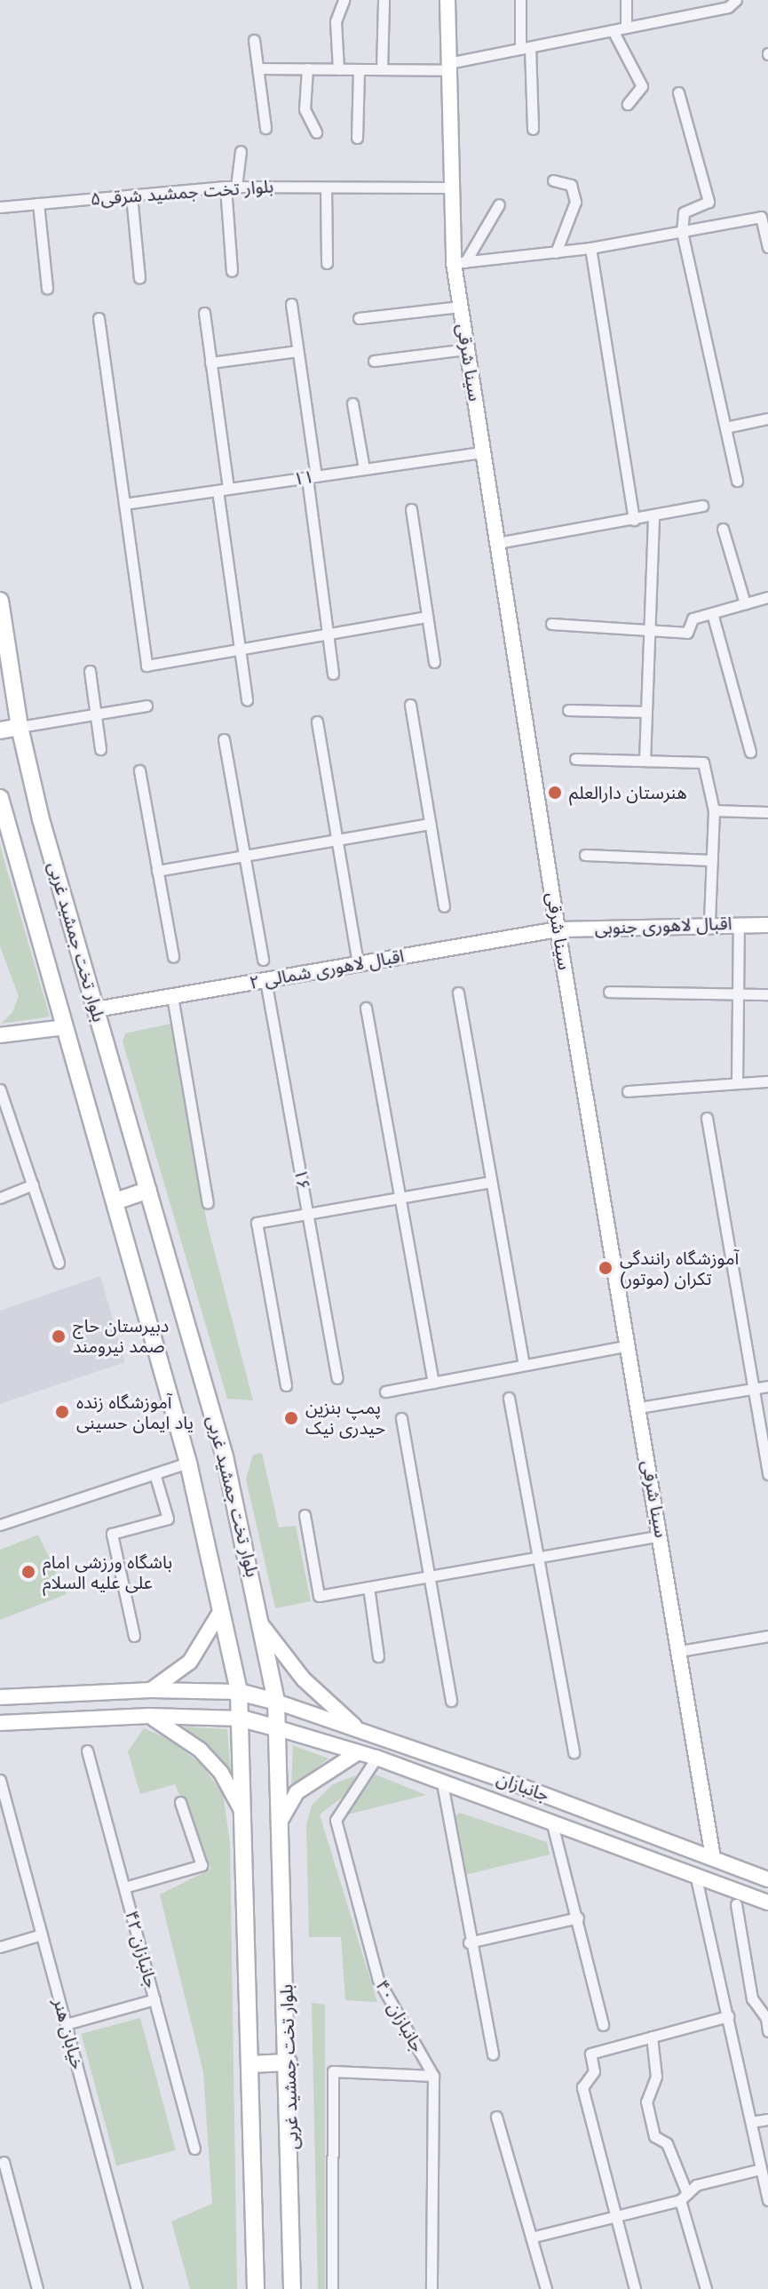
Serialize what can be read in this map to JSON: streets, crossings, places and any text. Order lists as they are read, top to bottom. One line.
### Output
{"streets":{"main road":["بلوار تخت جمشید غربی"],"street":["بلوار تخت جمشید شرقی۵","سینا شرقی","۱۱","اقبال لاهوری جنوبی","اقبال لاهوری شمالی ۲","۱۶","جانبازان","۴۲ جانبازان","۴۰ جانبازان","خیابان هنر"]},"crossings":[["بلوار تخت جمشید شرقی۵","سینا شرقی"],["سینا شرقی","۱۱"],["سینا شرقی","اقبال لاهوری جنوبی"],["سینا شرقی","اقبال لاهوری شمالی ۲"],["سینا شرقی","جانبازان"],["اقبال لاهوری جنوبی","اقبال لاهوری شمالی ۲"],["بلوار تخت جمشید غربی","اقبال لاهوری شمالی ۲"],["بلوار تخت جمشید غربی","جانبازان"],["اقبال لاهوری شمالی ۲","۱۶"],["جانبازان","۴۰ جانبازان"]],"places":["هنرستان دارالعلم","آموزشگاه رانندگی تکران (موتور)","دبیرستان حاج صمد نیرومند","آموزشگاه زنده یاد ایمان حسینی","پمپ بنزین حیدری نیک","باشگاه ورزشی امام علی علیه السلام"]}
